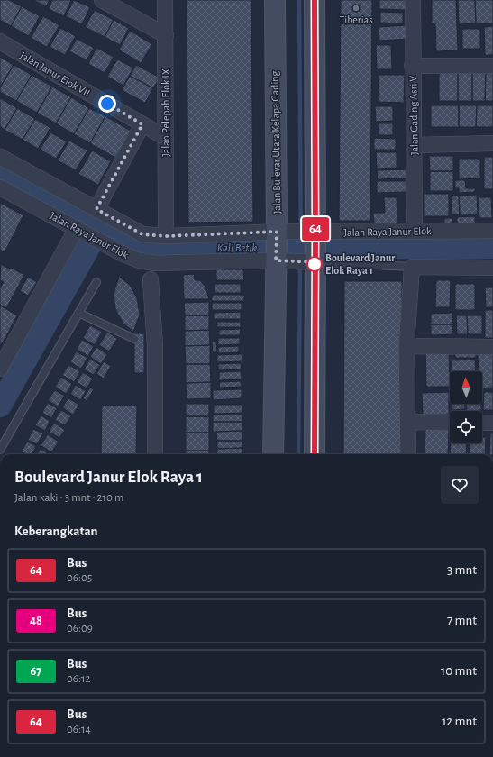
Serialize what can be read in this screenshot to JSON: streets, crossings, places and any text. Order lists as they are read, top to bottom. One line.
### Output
{"streets":{"main road":["Jalan Bulevar Utara Kelapa Gading"],"street":["Jalan Janur Elok VII","Jalan Pelepah Elok IX","Jalan Gading Asri V","Jalan Raya Janur Elok"]},"crossings":[["Jalan Janur Elok VII","Jalan Pelepah Elok IX"],["Jalan Gading Asri V","Jalan Raya Janur Elok"],["Jalan Bulevar Utara Kelapa Gading","Jalan Raya Janur Elok"]],"water":["Kali Betik"],"places":["Tiberias","Boulevard Janur Elok Raya 1"],"lines":["bus line 64"],"north":"top","page":{"on_map":"64","heading":[["Boulevard Janur Elok Raya 1","Jalan kaki · 3 mnt · 210 m"],"Keberangkatan"],"list":[{"mark":"64","name":"Bus","note":"06:05","value":"3 mnt"},{"mark":"48","name":"Bus","note":"06:09","value":"7 mnt"},{"mark":"67","name":"Bus","note":"06:12","value":"10 mnt"},{"mark":"64","name":"Bus","note":"06:14","value":"12 mnt"}]}}
